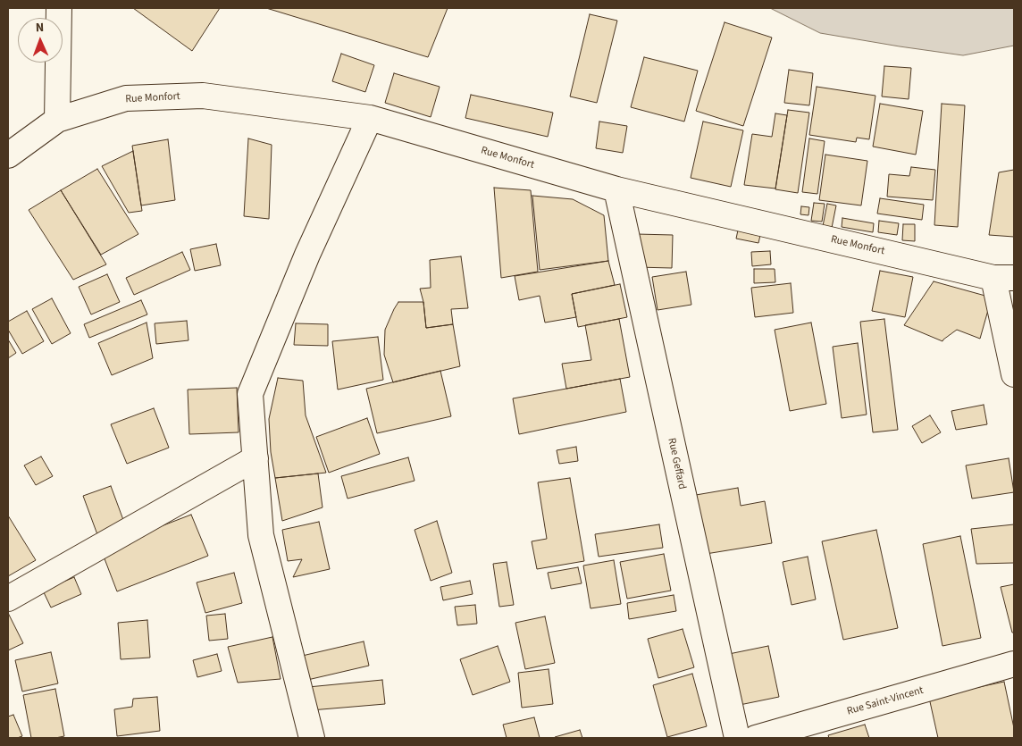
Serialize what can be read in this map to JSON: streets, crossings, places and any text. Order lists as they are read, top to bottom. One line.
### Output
{"streets":{"street":["Rue Monfort","Rue Geffard","Rue Saint-Vincent"]},"crossings":[["Rue Monfort","Rue Geffard"]],"north":"top"}
